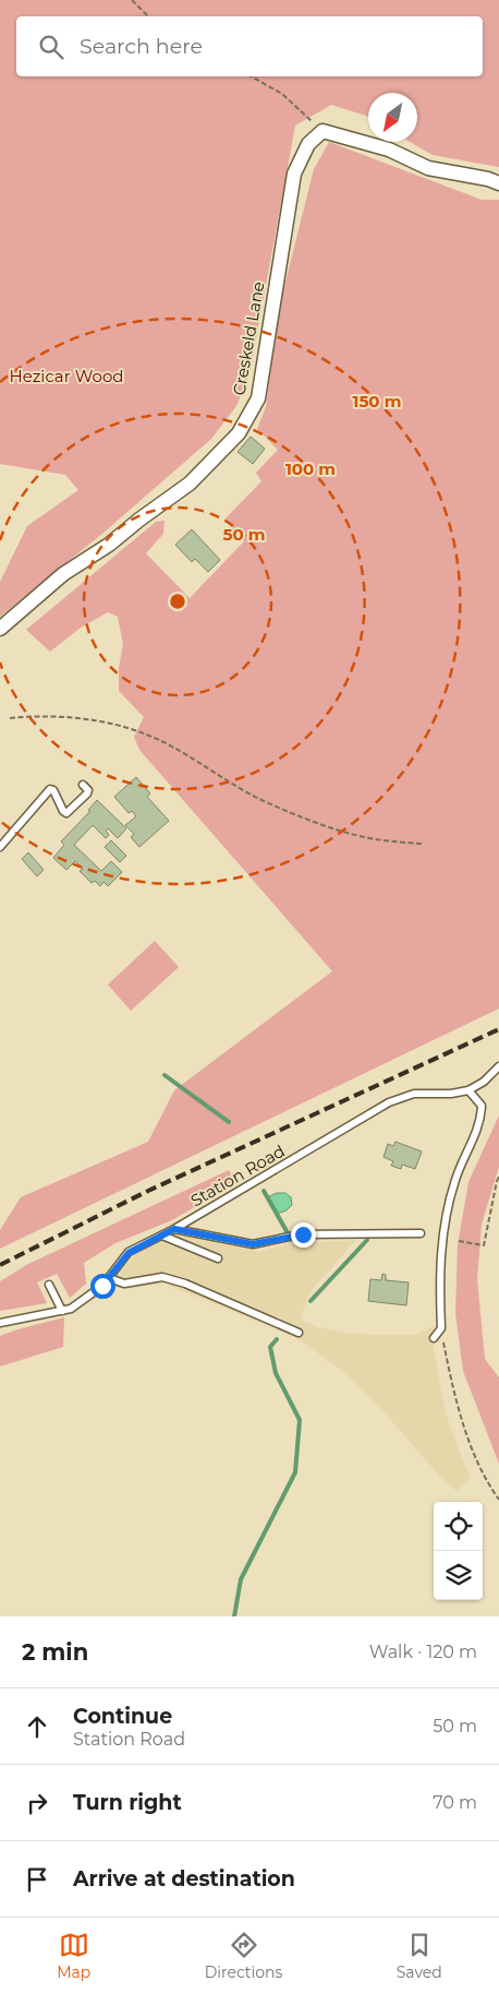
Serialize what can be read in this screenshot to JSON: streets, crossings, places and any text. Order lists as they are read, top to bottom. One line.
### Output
{"streets":{"street":["Creskeld Lane"],"lane":["Station Road"]},"parks":["Hezicar Wood"],"north":"bottom left","page":{"search":"Search here","heading":["2 min","Walk · 120 m"],"list":[["Continue","Station Road","50 m"],["Turn right","70 m"],"Arrive at destination"],"nav":["Map","Directions","Saved"]},"rings":["150 m","100 m","50 m"]}
